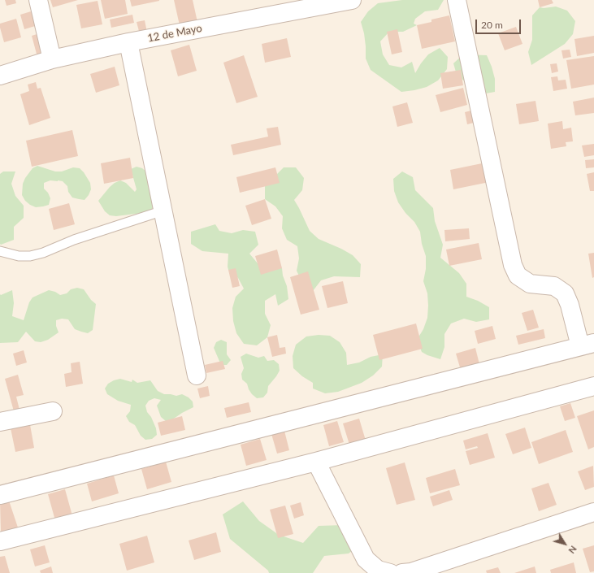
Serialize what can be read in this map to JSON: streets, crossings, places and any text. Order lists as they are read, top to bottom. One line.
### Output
{"streets":{"street":["12 de Mayo"]},"scale_bar":"20 m","north":"bottom right"}
